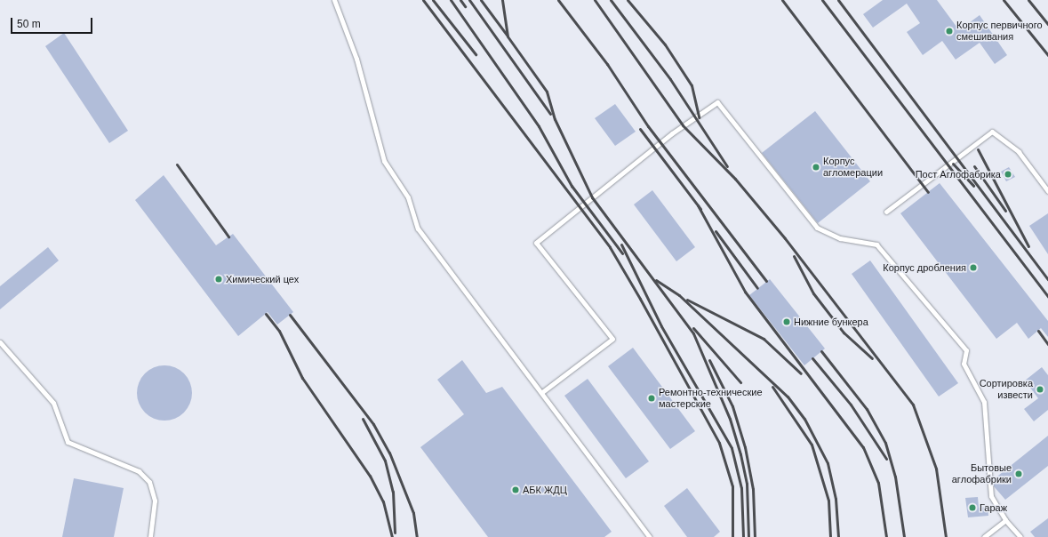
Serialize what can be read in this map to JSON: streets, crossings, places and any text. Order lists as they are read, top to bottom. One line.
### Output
{"places":["Корпус первичного смешивания","Корпус агломерации","Пост Аглофабрика","Корпус дробления","Химический цех","Нижние бункера","Сортировка извести","Ремонтно-технические мастерские","Бытовые аглофабрики","АБК ЖДЦ","Гараж"],"scale_bar":"50 m"}
